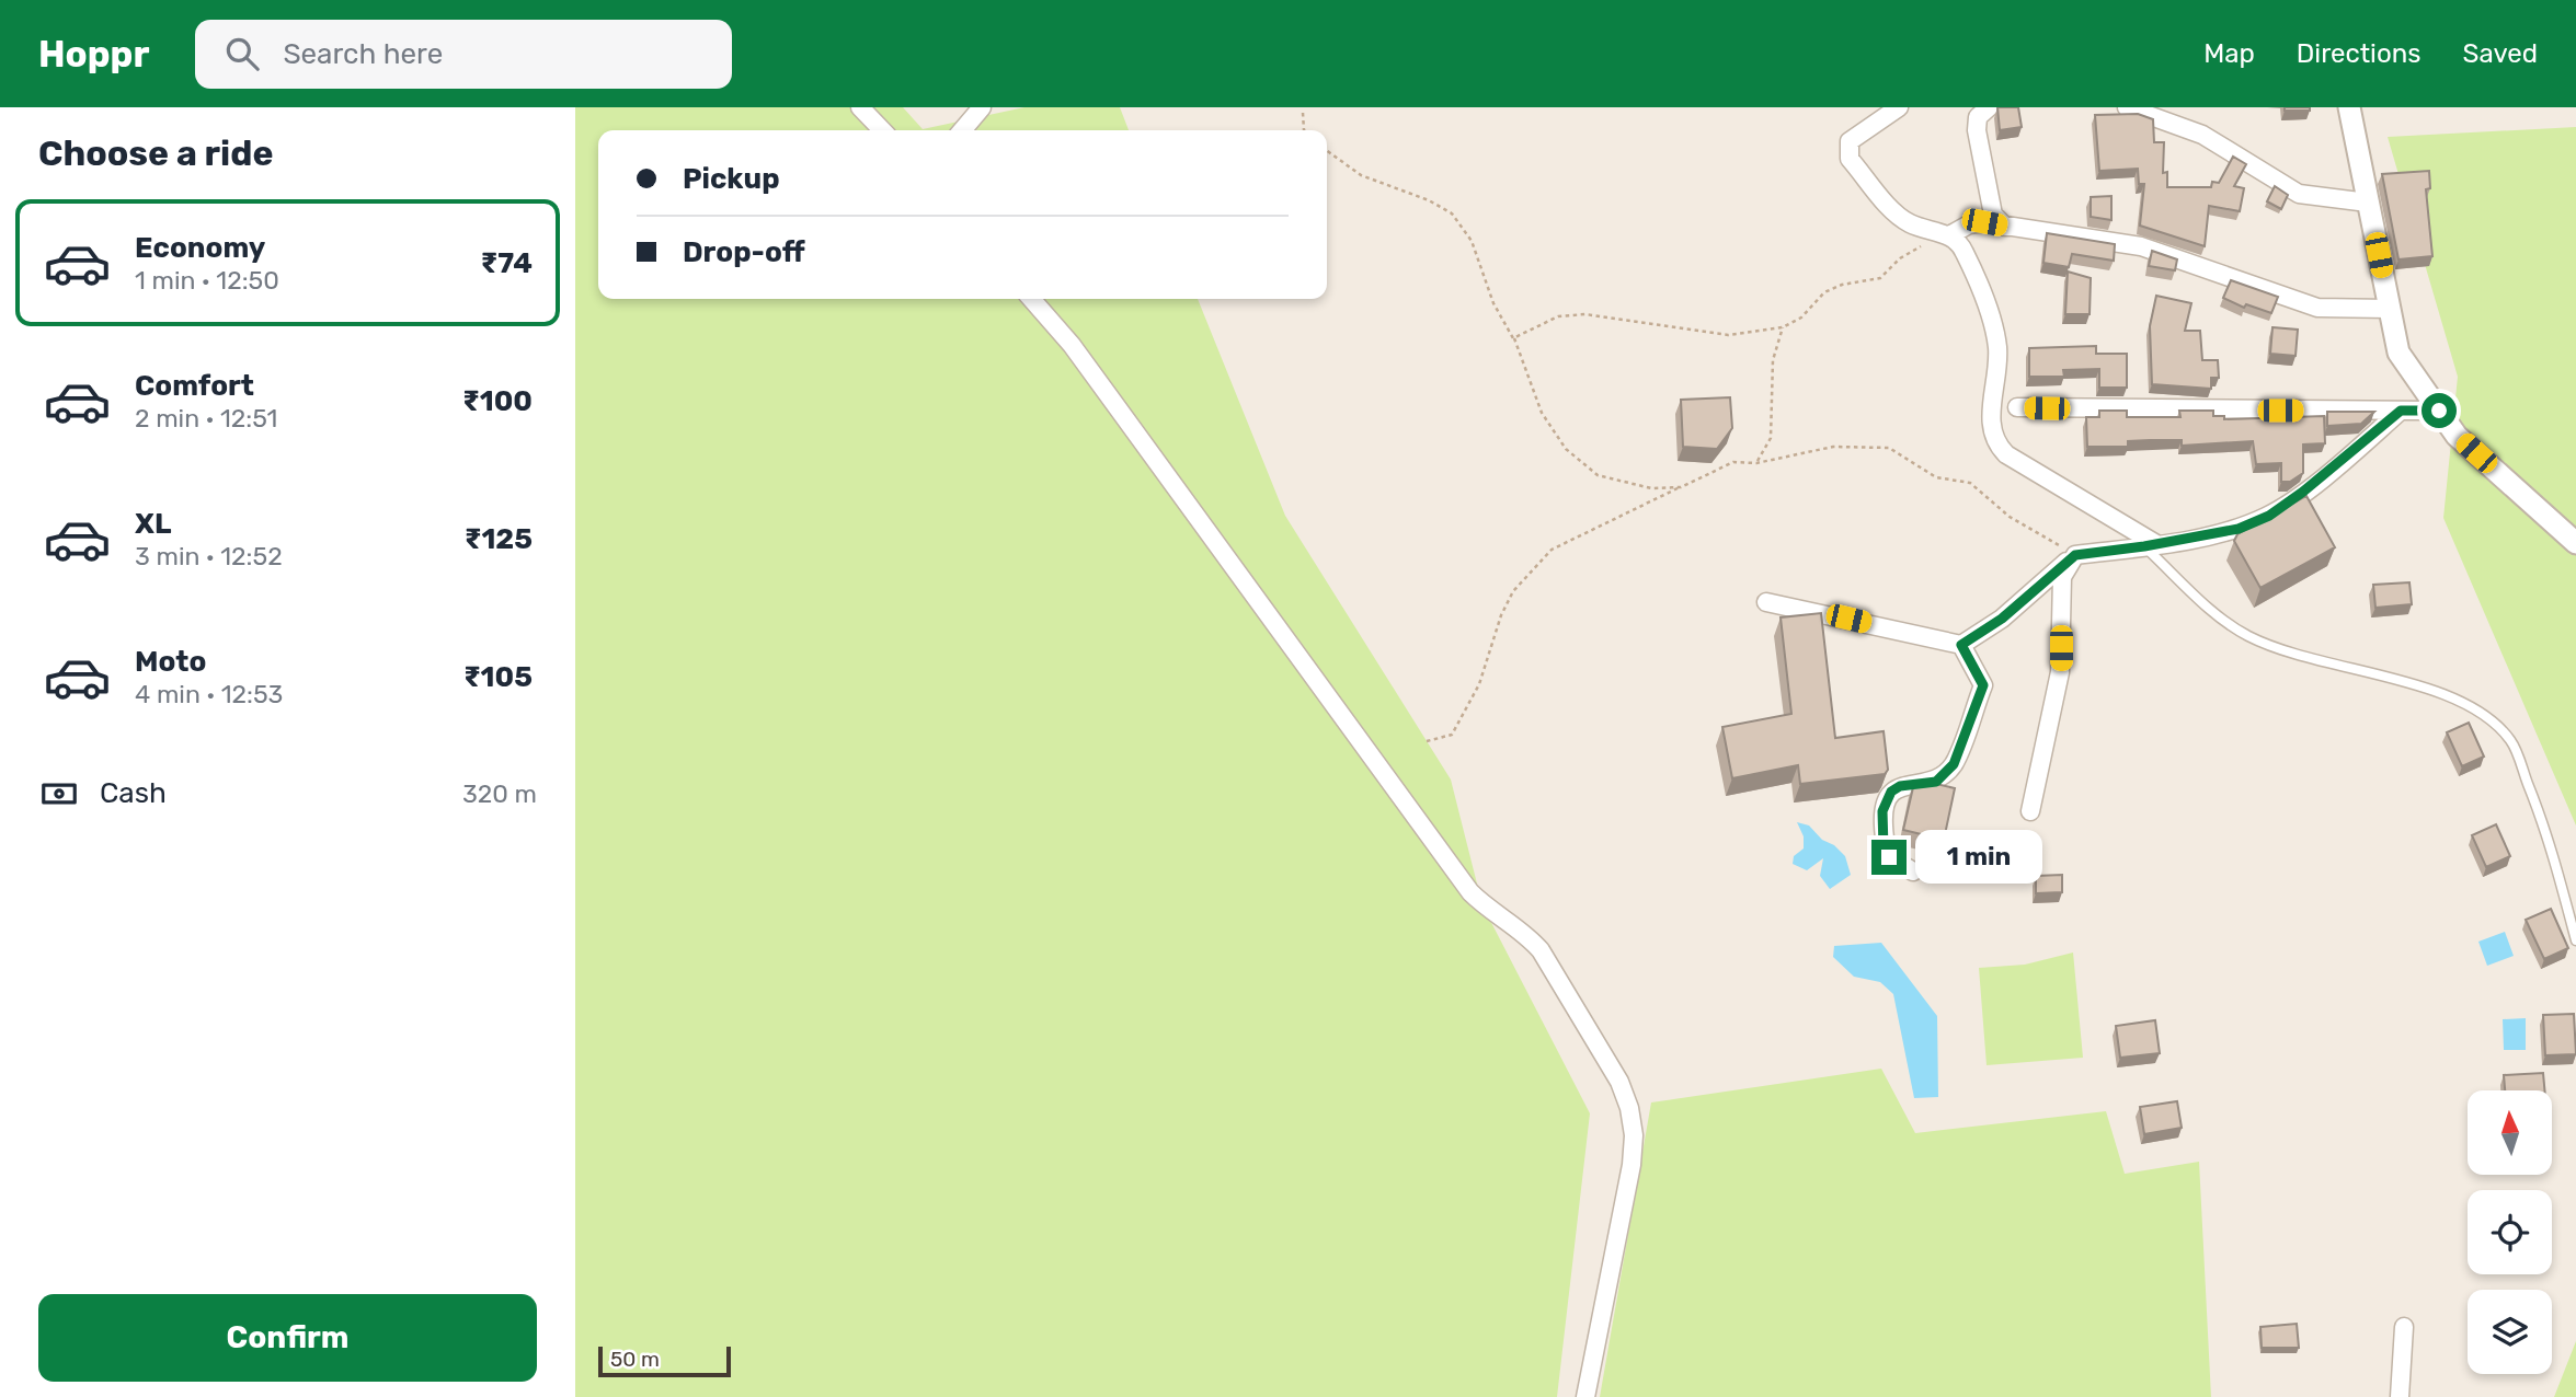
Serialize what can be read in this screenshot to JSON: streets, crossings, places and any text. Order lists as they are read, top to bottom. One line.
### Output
{"scale_bar":"50 m","north":"top","page":{"header":"Hoppr","search":"Search here","nav":["Map","Directions","Saved"],"heading":"Choose a ride","banner":["Pickup","Drop-off"],"list":[{"name":"Economy","note":"1 min · 12:50","value":"₹74"},{"name":"Comfort","note":"2 min · 12:51","value":"₹100"},{"name":"XL","note":"3 min · 12:52","value":"₹125"},{"name":"Moto","note":"4 min · 12:53","value":"₹105"}],"pay":["Cash","320 m"],"bubble":"1 min","buttons":"Confirm","scale":"50 m"}}
